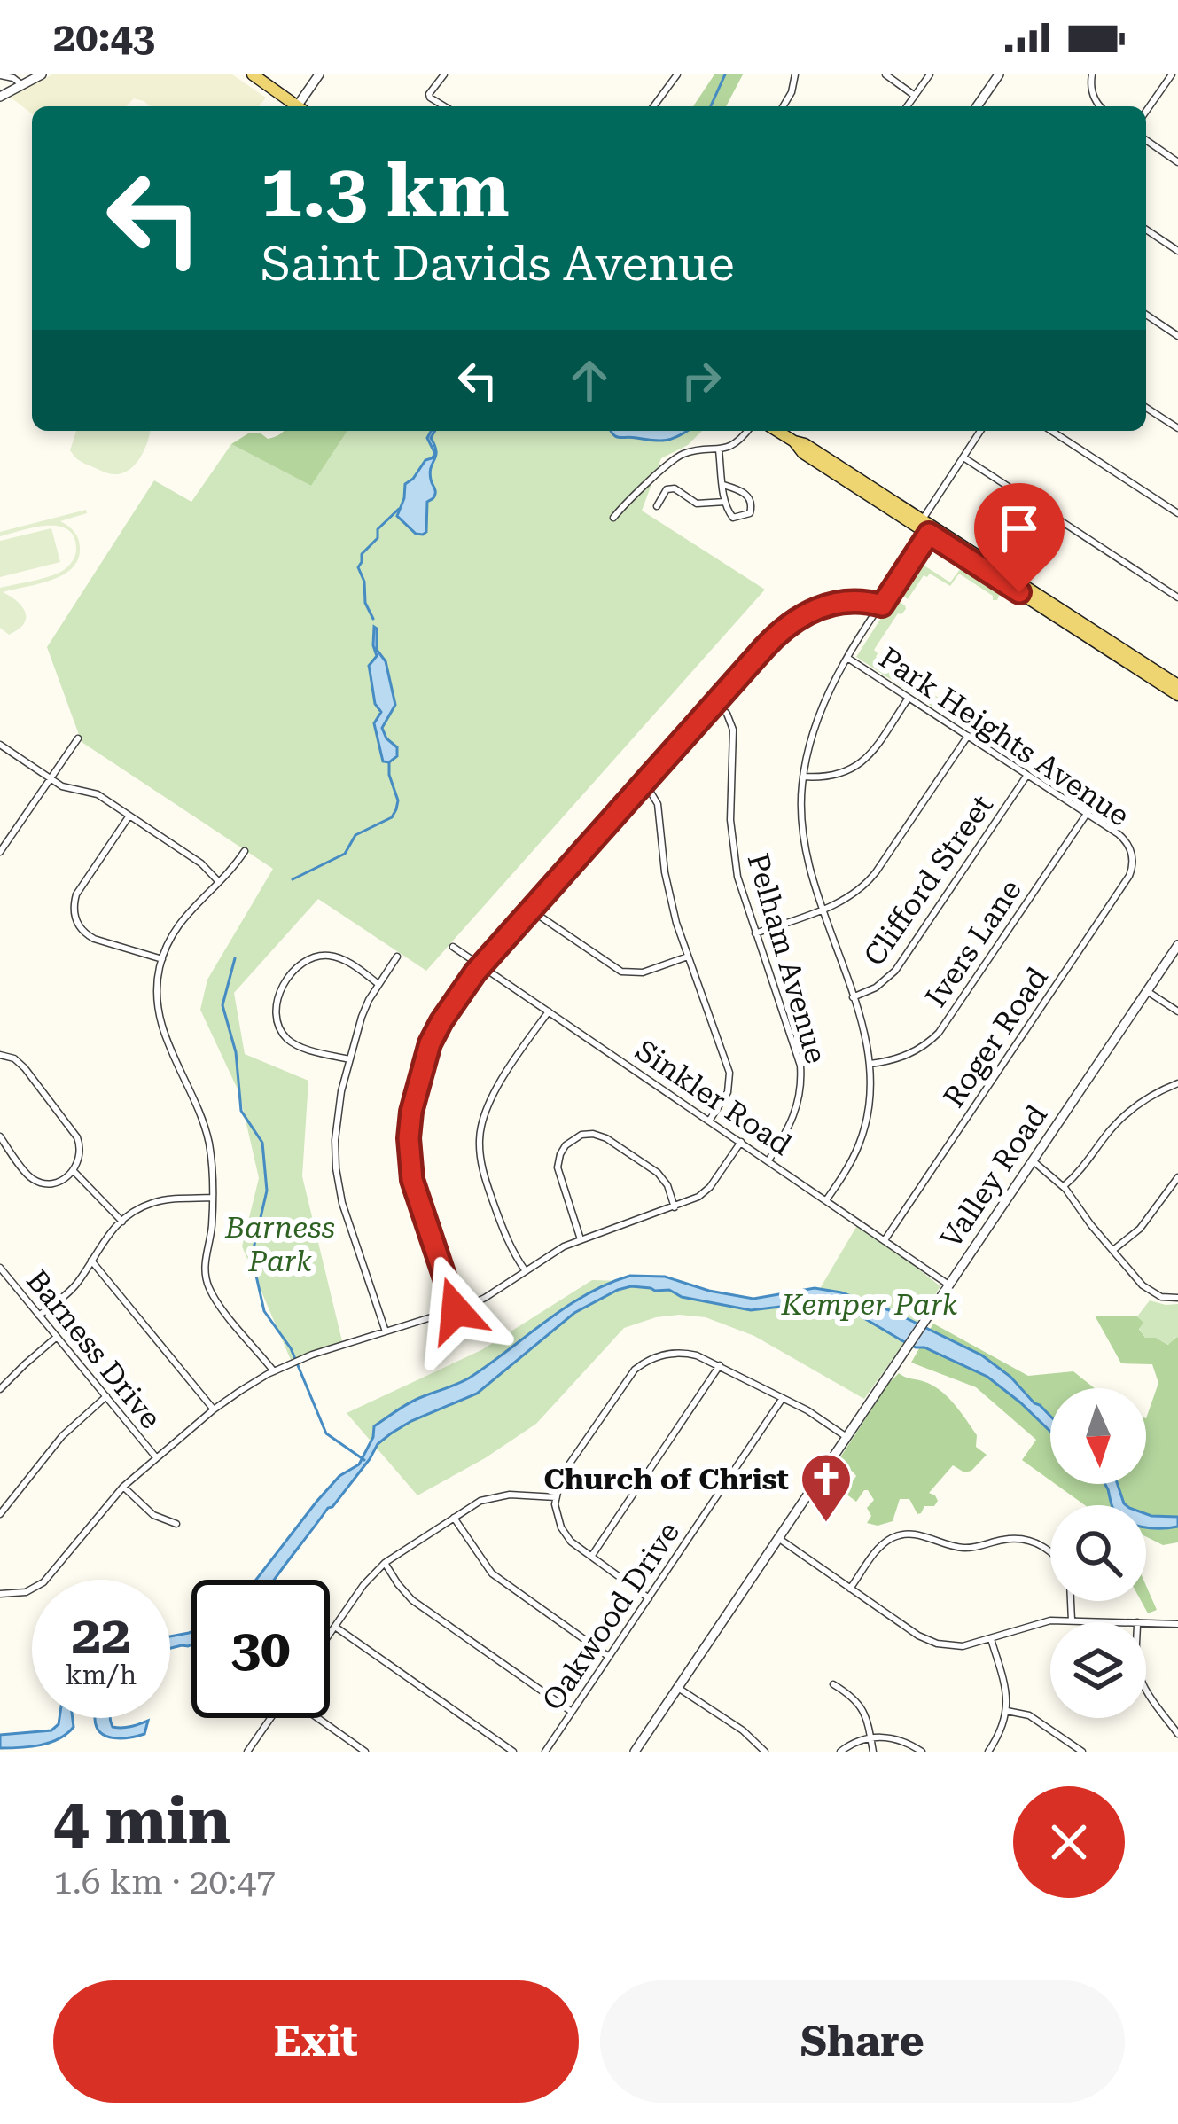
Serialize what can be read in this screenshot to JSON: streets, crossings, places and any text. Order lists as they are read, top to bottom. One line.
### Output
{"streets":{"street":["Park Heights Avenue","Clifford Street","Ivers Lane","Pelham Avenue","Roger Road","Sinkler Road","Valley Road","Barness Drive","Oakwood Drive"]},"crossings":[["Park Heights Avenue","Clifford Street"],["Park Heights Avenue","Ivers Lane"],["Park Heights Avenue","Roger Road"],["Pelham Avenue","Sinkler Road"],["Roger Road","Sinkler Road"],["Sinkler Road","Valley Road"]],"parks":["Barness Park","Kemper Park"],"places":{"church":["Church of Christ"]},"north":"bottom","page":{"status":"20:43","turn":["1.3 km","Saint Davids Avenue"],"speed":"22 km/h","limit":"30","heading":["4 min","1.6 km · 20:47"],"buttons":["Exit","Share"]}}
